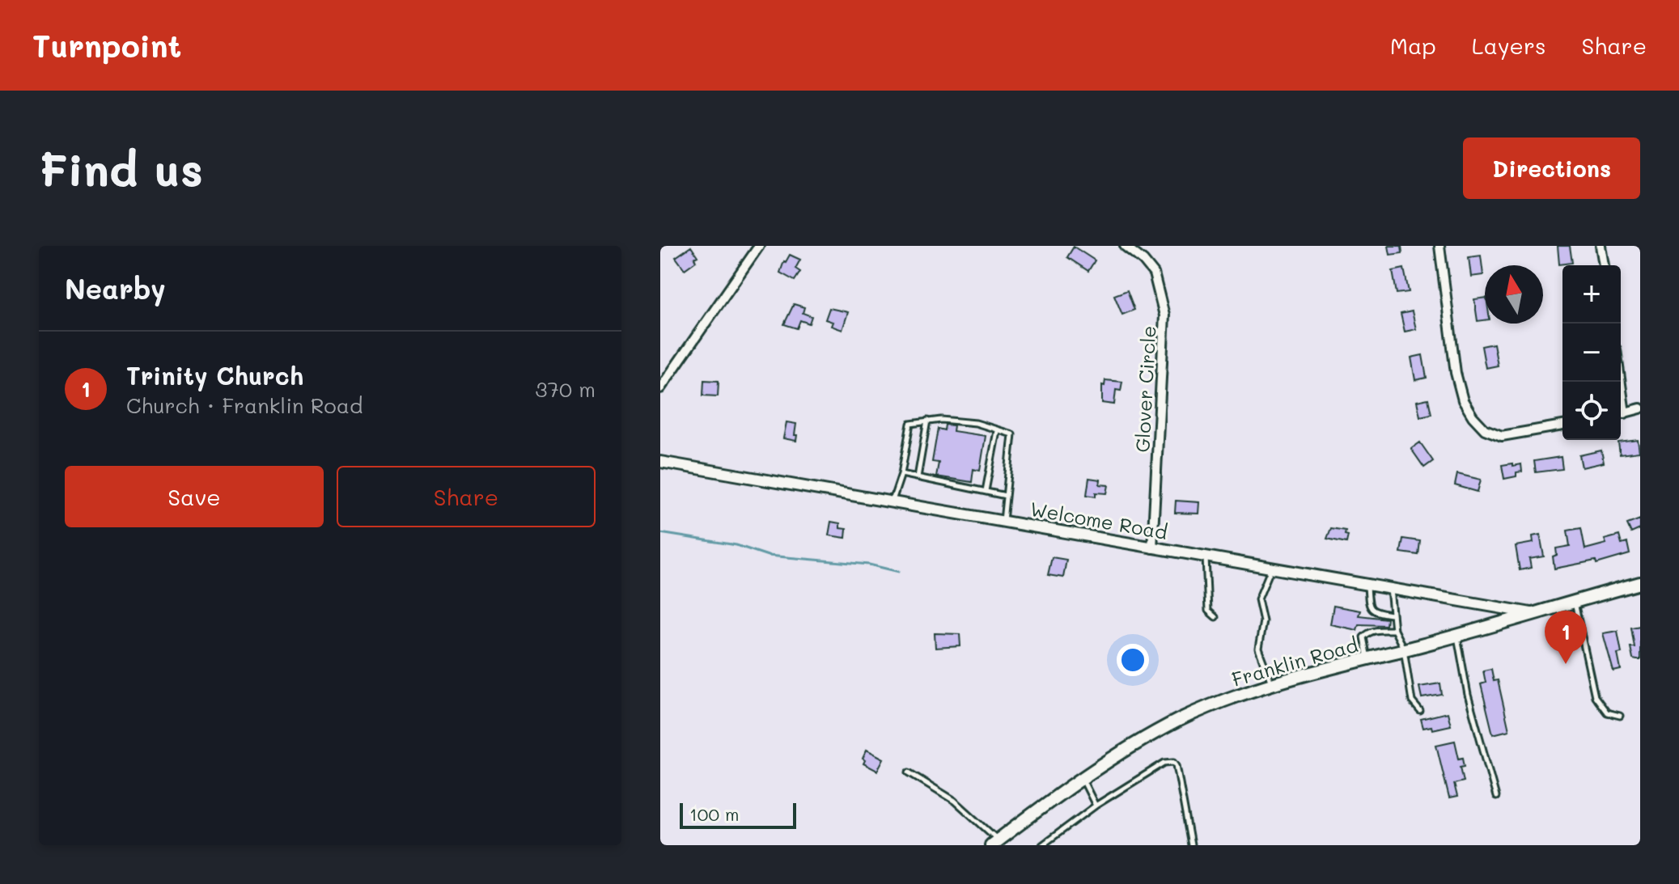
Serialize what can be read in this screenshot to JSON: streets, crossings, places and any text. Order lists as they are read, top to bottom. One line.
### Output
{"streets":{"main road":["Franklin Road"],"street":["Glover Circle","Welcome Road"]},"crossings":[["Glover Circle","Welcome Road"],["Welcome Road","Franklin Road"]],"scale_bar":"100 m","north":"top","page":{"header":"Turnpoint","nav":["Map","Layers","Share"],"buttons":["Directions",["Save","Share"]],"title":"Find us","heading":"Nearby","map_buttons":["+","−"],"list":[{"mark":"1","name":"Trinity Church","note":"Church · Franklin Road","value":"370 m"}],"pins":"1","scale":"100 m"}}
